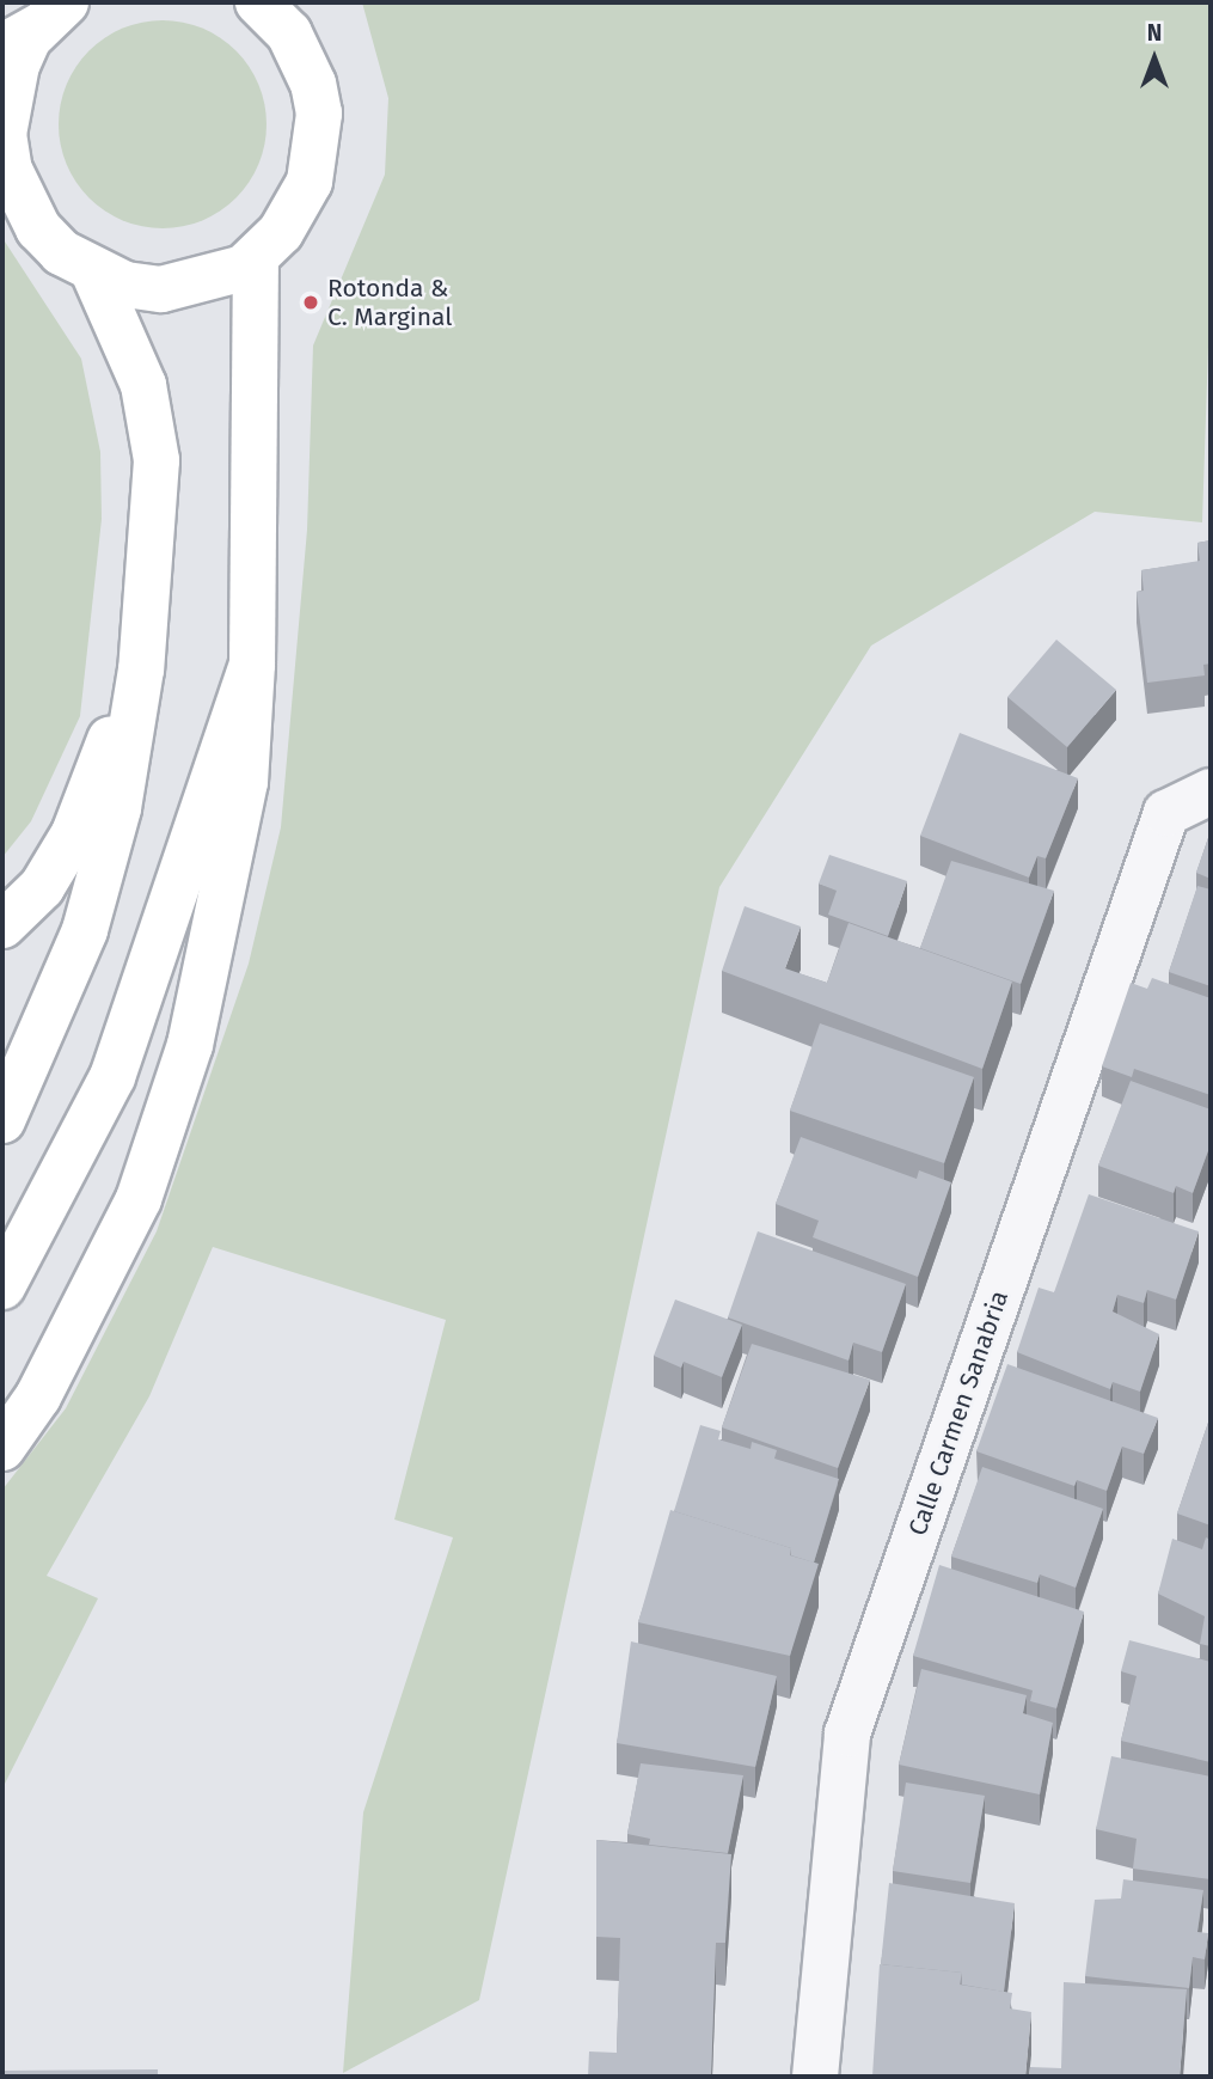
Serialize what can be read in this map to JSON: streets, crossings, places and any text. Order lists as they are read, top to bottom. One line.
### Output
{"streets":{"street":["Calle Carmen Sanabria"]},"places":["Rotonda & C. Marginal"],"north":"top"}
